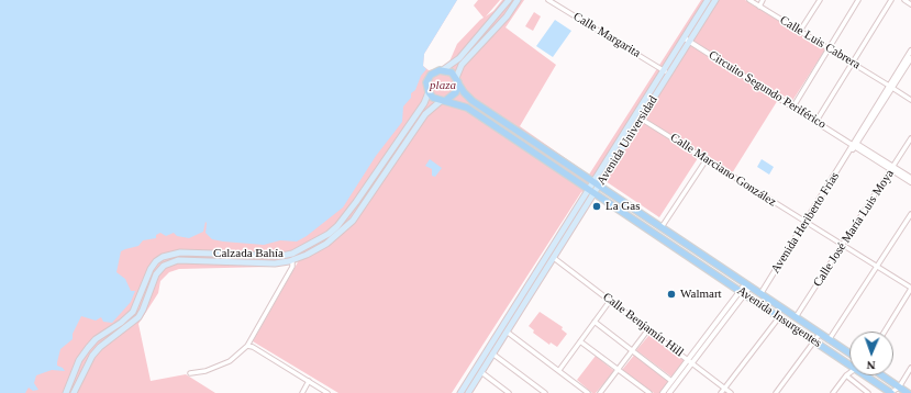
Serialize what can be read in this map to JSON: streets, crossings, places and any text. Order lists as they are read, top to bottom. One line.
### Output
{"streets":{"main road":["Avenida Universidad","Calzada Bahía","Avenida Insurgentes"],"street":["Calle Margarita","Calle Luis Cabrera","Circuito Segundo Periférico","Calle Marciano González","Avenida Heriberto Frías","Calle José María Luis Moya","Calle Benjamín Hill"]},"crossings":[["Calle Margarita","Avenida Universidad"],["Calle Luis Cabrera","Avenida Heriberto Frías"],["Circuito Segundo Periférico","Avenida Universidad"],["Circuito Segundo Periférico","Avenida Heriberto Frías"],["Circuito Segundo Periférico","Calle José María Luis Moya"],["Avenida Universidad","Calle Marciano González"],["Avenida Universidad","Avenida Insurgentes"],["Avenida Universidad","Calle Benjamín Hill"],["Calle Marciano González","Avenida Heriberto Frías"],["Calle Marciano González","Calle José María Luis Moya"],["Avenida Heriberto Frías","Avenida Insurgentes"],["Calle José María Luis Moya","Avenida Insurgentes"],["Calzada Bahía","Avenida Insurgentes"]],"parks":["plaza"],"places":["La Gas","Walmart"],"north":"bottom"}
